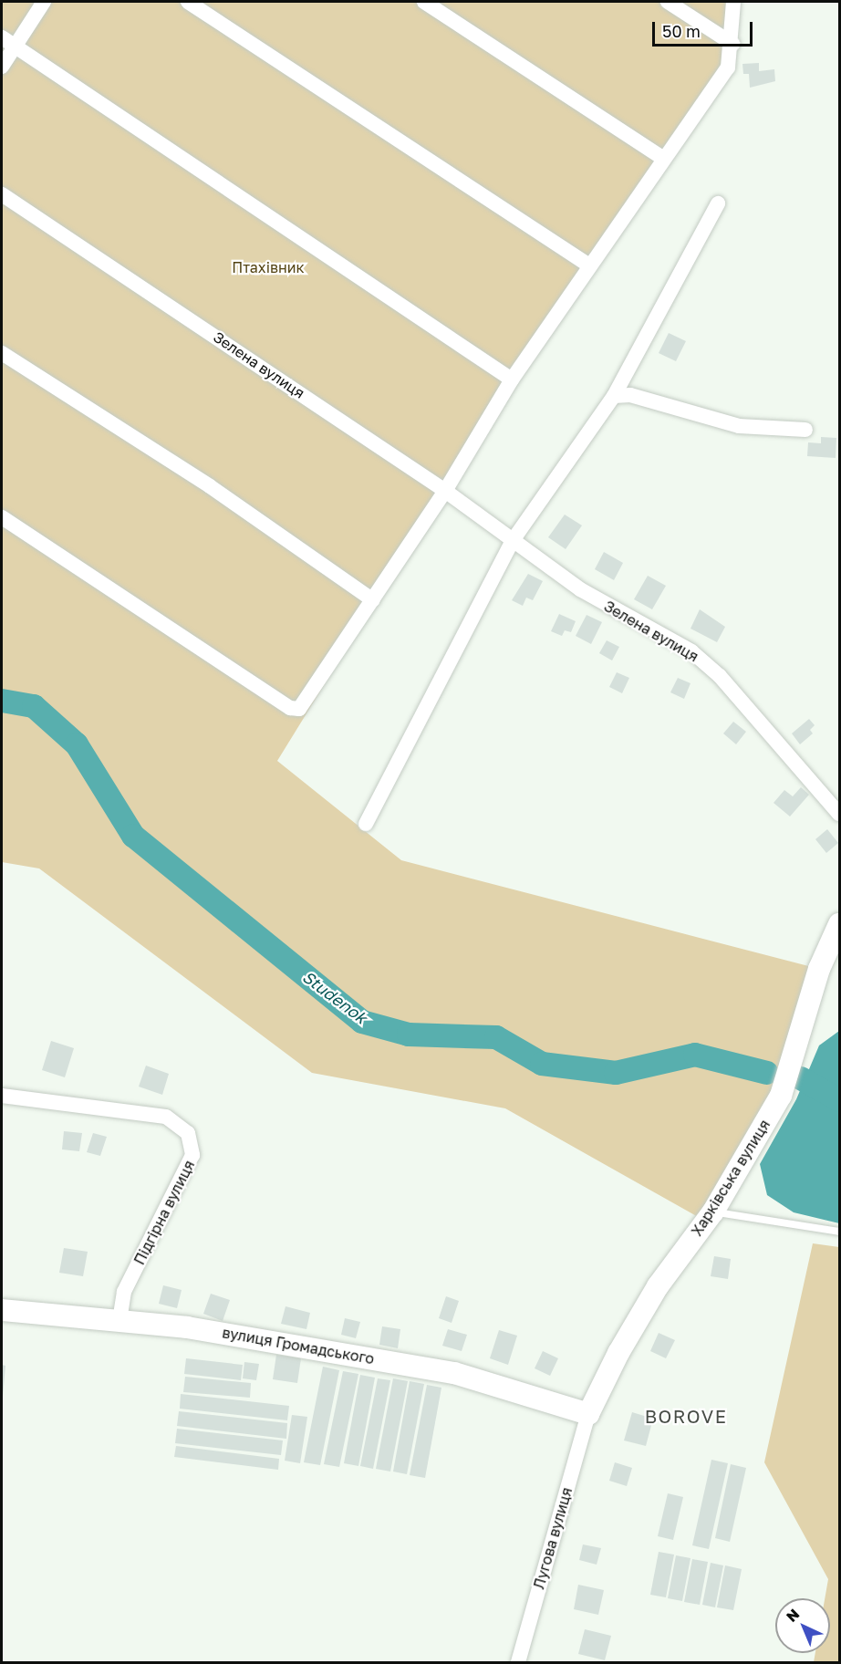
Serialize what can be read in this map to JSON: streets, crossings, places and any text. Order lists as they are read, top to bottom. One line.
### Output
{"streets":{"street":["Зелена вулиця","Харківська вулиця","Підгірна вулиця","вулиця Громадського","Лугова вулиця"]},"crossings":[["Харківська вулиця","вулиця Громадського"],["Харківська вулиця","Лугова вулиця"],["Підгірна вулиця","вулиця Громадського"],["вулиця Громадського","Лугова вулиця"]],"districts":["BOROVE"],"water":["Studenok"],"parks":["Птахівник"],"scale_bar":"50 m","north":"top left"}
